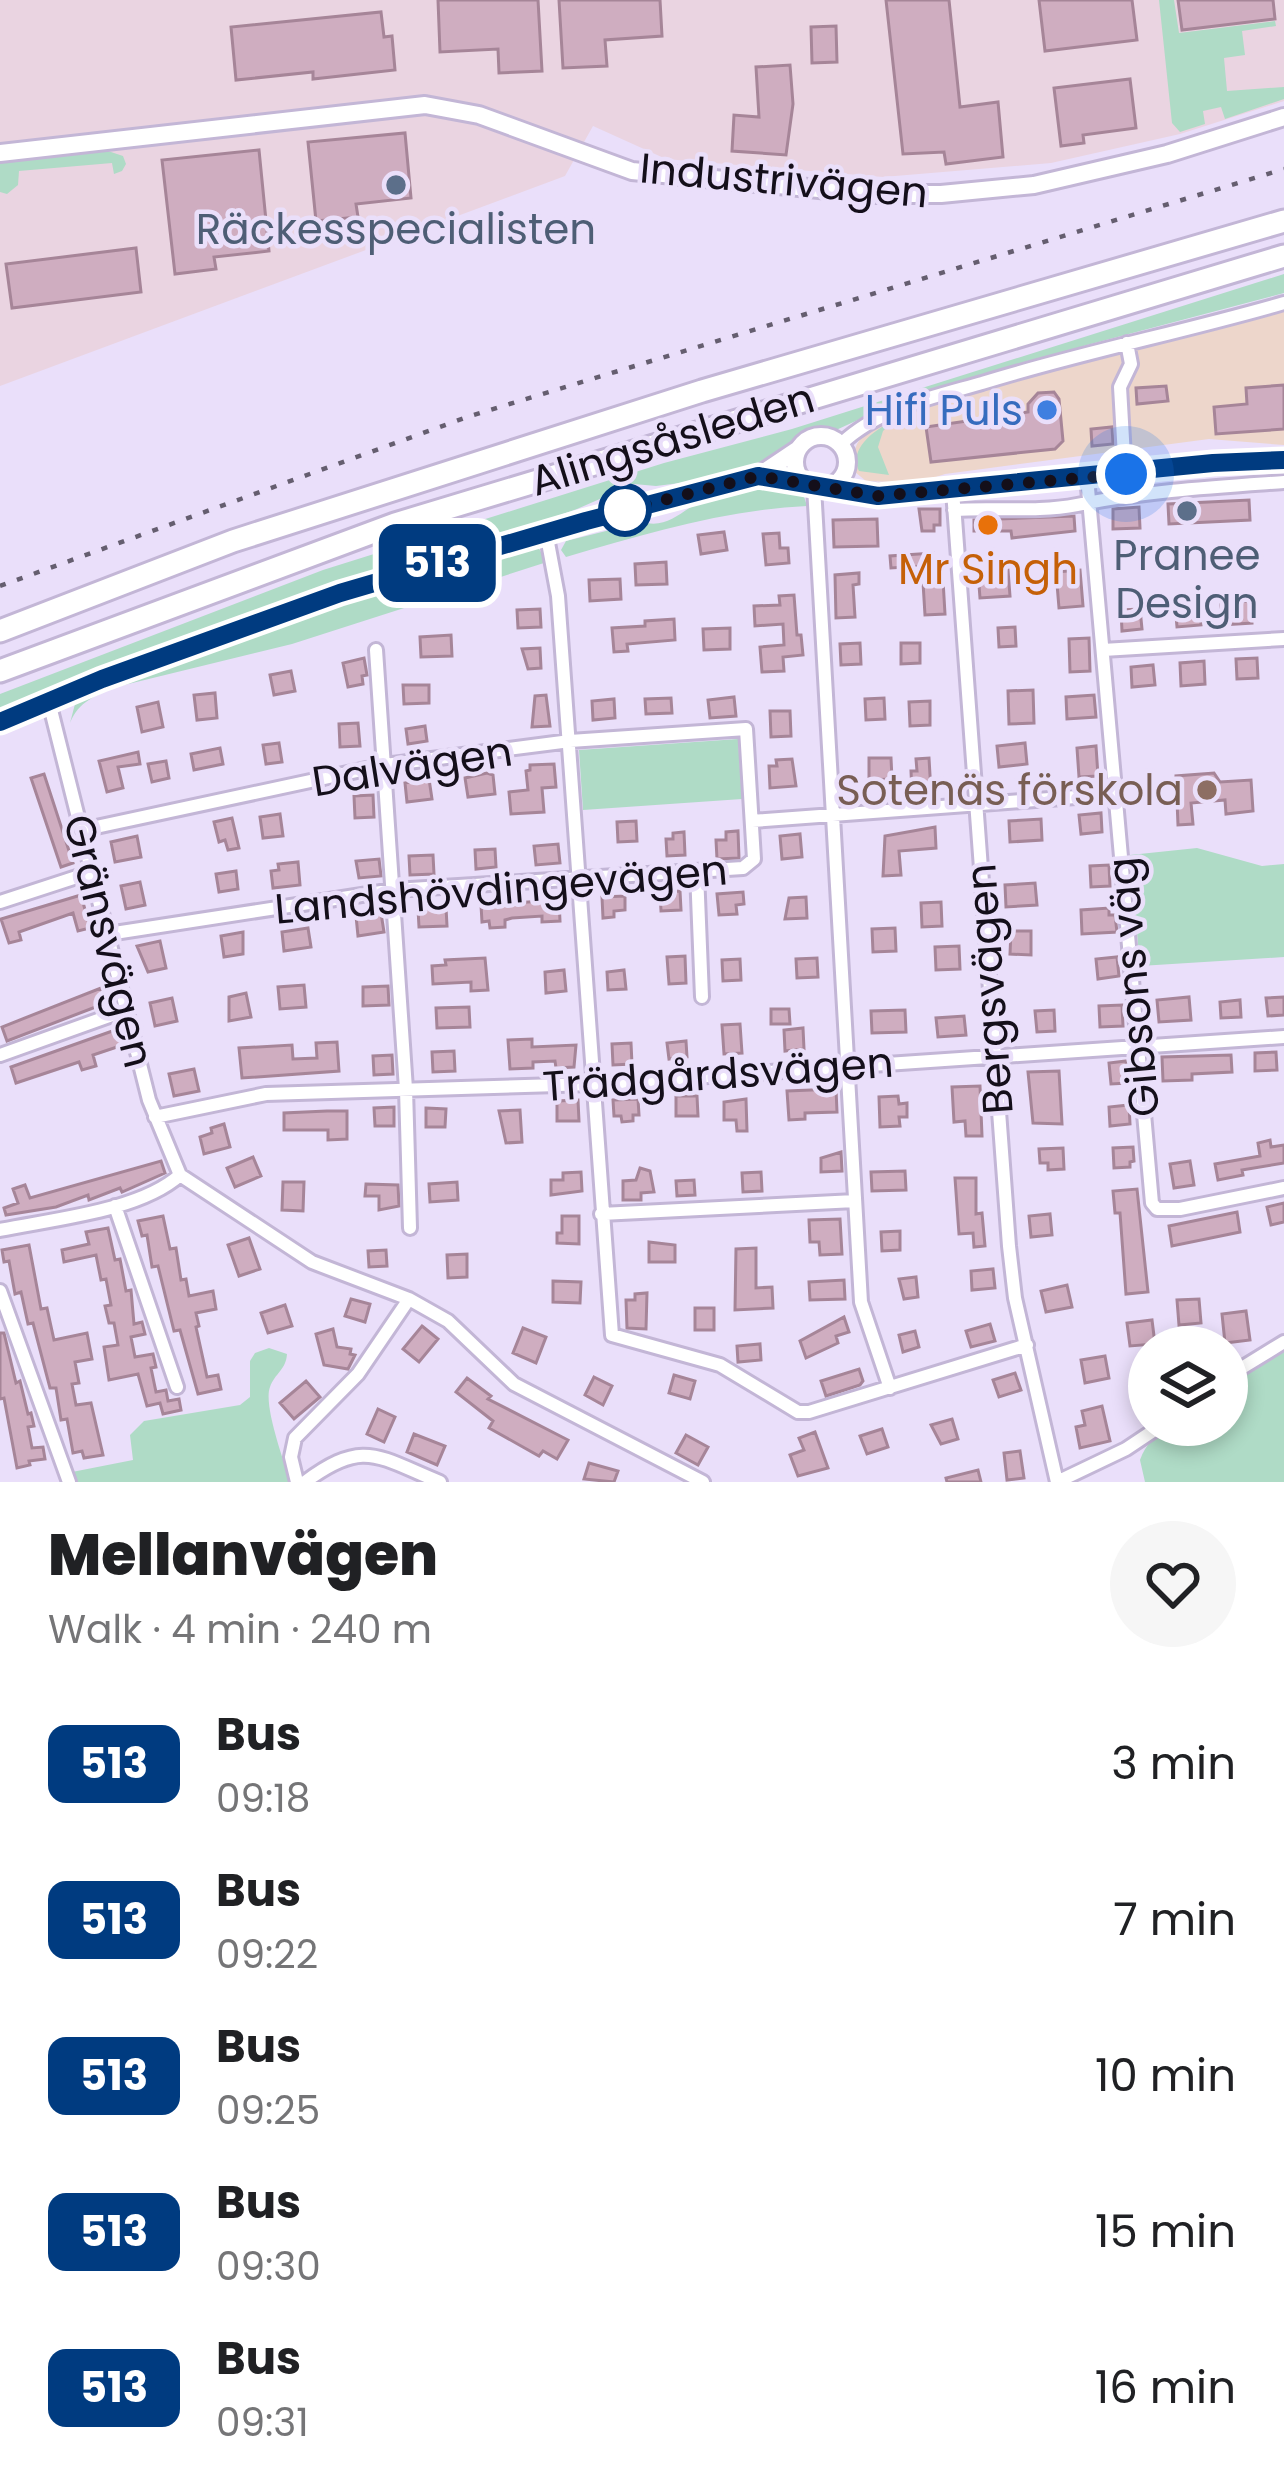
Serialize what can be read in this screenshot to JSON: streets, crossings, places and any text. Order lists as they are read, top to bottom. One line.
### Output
{"streets":{"highway":["Alingsåsleden"],"street":["Industrivägen","Dalvägen","Landshövdingevägen","Gränsvägen","Gibsons väg","Bergsvägen","Trädgårdsvägen"]},"crossings":[["Dalvägen","Landshövdingevägen"],["Dalvägen","Gränsvägen"],["Landshövdingevägen","Gränsvägen"],["Gränsvägen","Trädgårdsvägen"],["Gibsons väg","Trädgårdsvägen"],["Bergsvägen","Trädgårdsvägen"]],"places":["Räckesspecialisten","Hifi Puls","Pranee Design","Mr Singh","Sotenäs förskola"],"lines":["bus line 513"],"page":{"on_map":"513","heading":["Mellanvägen","Walk · 4 min · 240 m"],"list":[{"mark":"513","name":"Bus","note":"09:18","value":"3 min"},{"mark":"513","name":"Bus","note":"09:22","value":"7 min"},{"mark":"513","name":"Bus","note":"09:25","value":"10 min"},{"mark":"513","name":"Bus","note":"09:30","value":"15 min"},{"mark":"513","name":"Bus","note":"09:31","value":"16 min"}]}}
